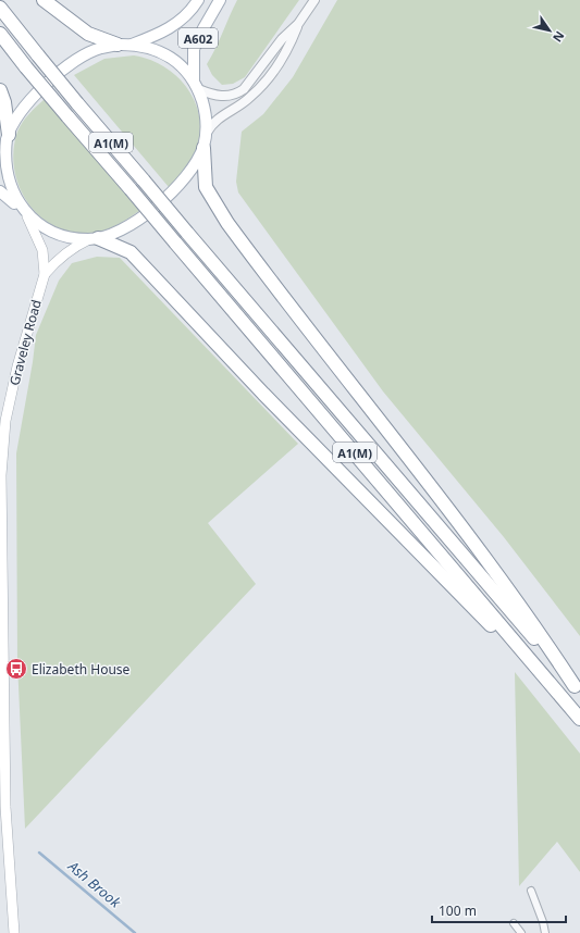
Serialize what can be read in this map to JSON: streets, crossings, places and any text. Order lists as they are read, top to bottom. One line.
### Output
{"streets":{"highway":["A1(M)"],"main road":["A602","Graveley Road"]},"crossings":[["A1(M)","Graveley Road"]],"water":["Ash Brook"],"places":{"bus stop":["Elizabeth House"]},"scale_bar":"100 m","north":"bottom right"}
